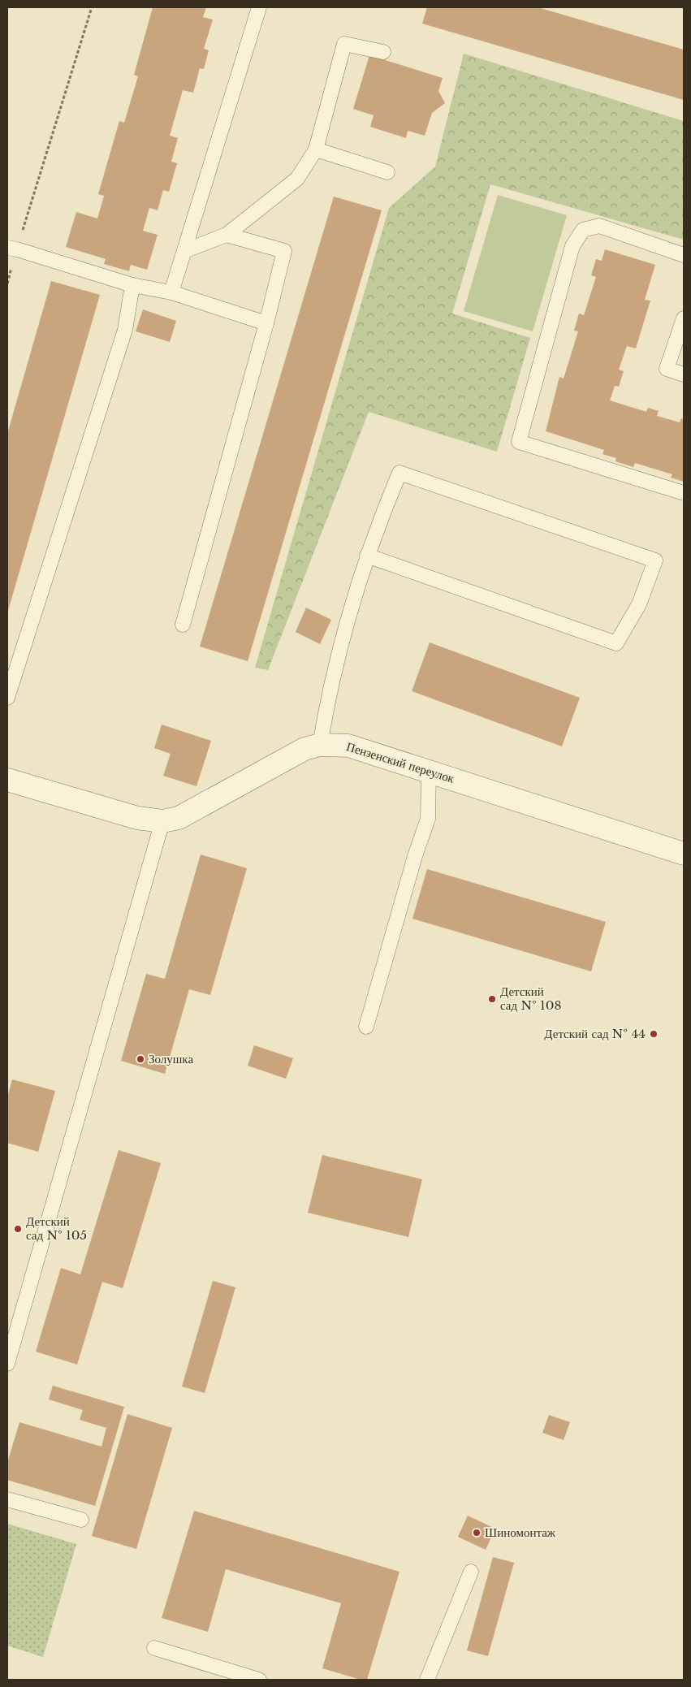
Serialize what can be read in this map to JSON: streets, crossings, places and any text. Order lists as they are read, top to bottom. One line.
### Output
{"streets":{"street":["Пензенский переулок"]},"places":["Детский сад № 108","Детский сад № 44","Золушка","Детский сад № 105","Шиномонтаж"]}
